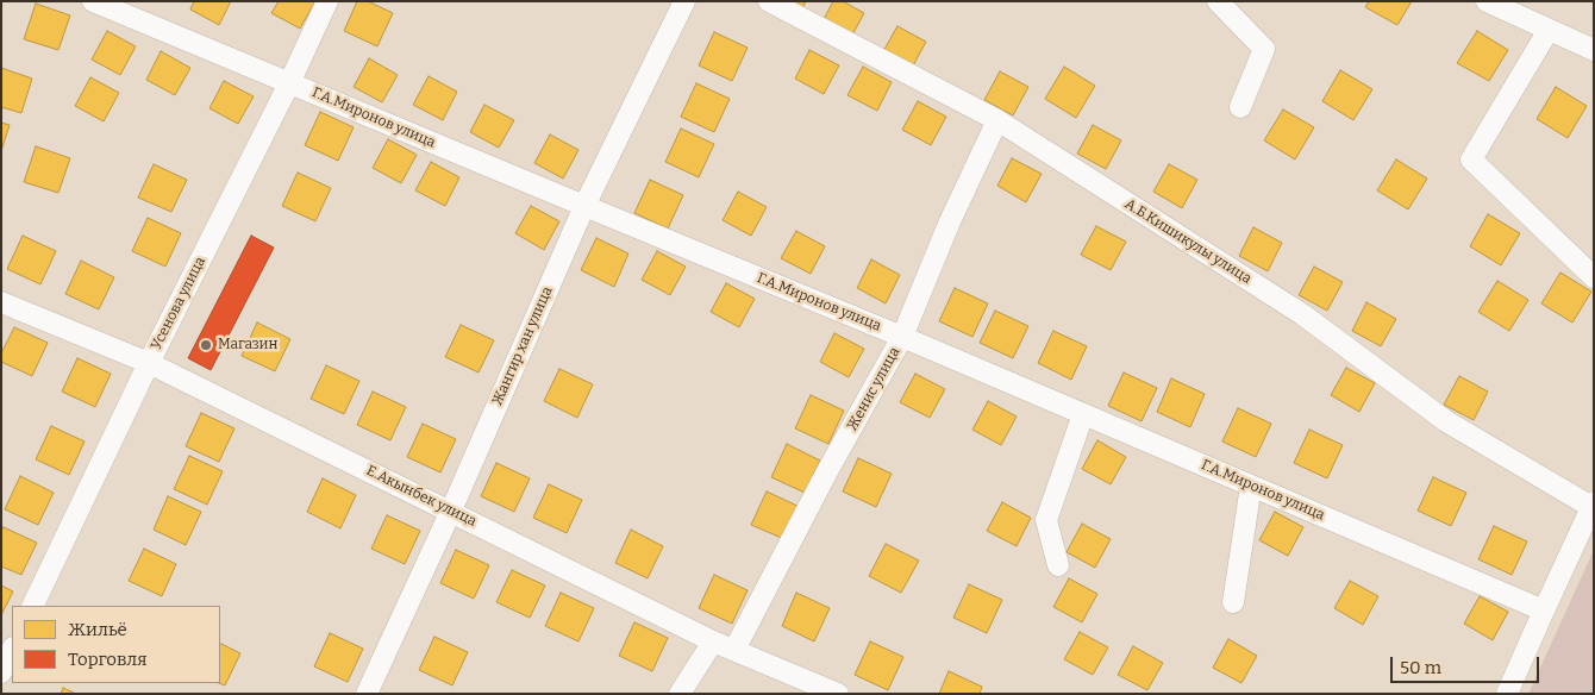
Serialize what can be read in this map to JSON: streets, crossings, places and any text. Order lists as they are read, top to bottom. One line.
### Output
{"streets":{"street":["Г.А.Миронов улица","А.Б.Кишикулы улица","Усенова улица","Жангир хан улица","Женис улица","Е.Акынбек улица"]},"crossings":[["Г.А.Миронов улица","Усенова улица"],["Г.А.Миронов улица","Жангир хан улица"],["Г.А.Миронов улица","Женис улица"],["А.Б.Кишикулы улица","Женис улица"],["Усенова улица","Е.Акынбек улица"],["Жангир хан улица","Е.Акынбек улица"],["Женис улица","Е.Акынбек улица"]],"places":["Магазин"],"legend":["Жильё","Торговля"],"scale_bar":"50 m"}
